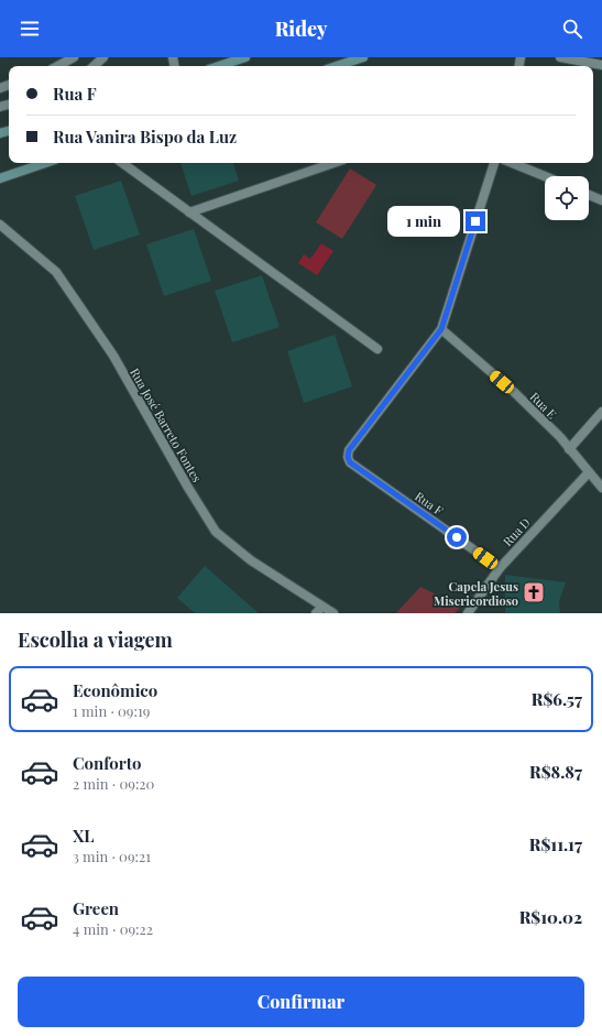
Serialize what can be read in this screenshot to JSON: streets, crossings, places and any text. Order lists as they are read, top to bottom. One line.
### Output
{"streets":{"street":["Rua E","Rua José Barreto Fontes","Rua F","Rua D"]},"crossings":[["Rua E","Rua F"],["Rua E","Rua D"],["Rua F","Rua D"]],"places":{"church":["Capela Jesus Misericordioso"]},"page":{"header":"Ridey","banner":["Rua F","Rua Vanira Bispo da Luz"],"bubble":"1 min","heading":"Escolha a viagem","list":[{"name":"Econômico","note":"1 min · 09:19","value":"R$6.57"},{"name":"Conforto","note":"2 min · 09:20","value":"R$8.87"},{"name":"XL","note":"3 min · 09:21","value":"R$11.17"},{"name":"Green","note":"4 min · 09:22","value":"R$10.02"}],"buttons":"Confirmar"}}
